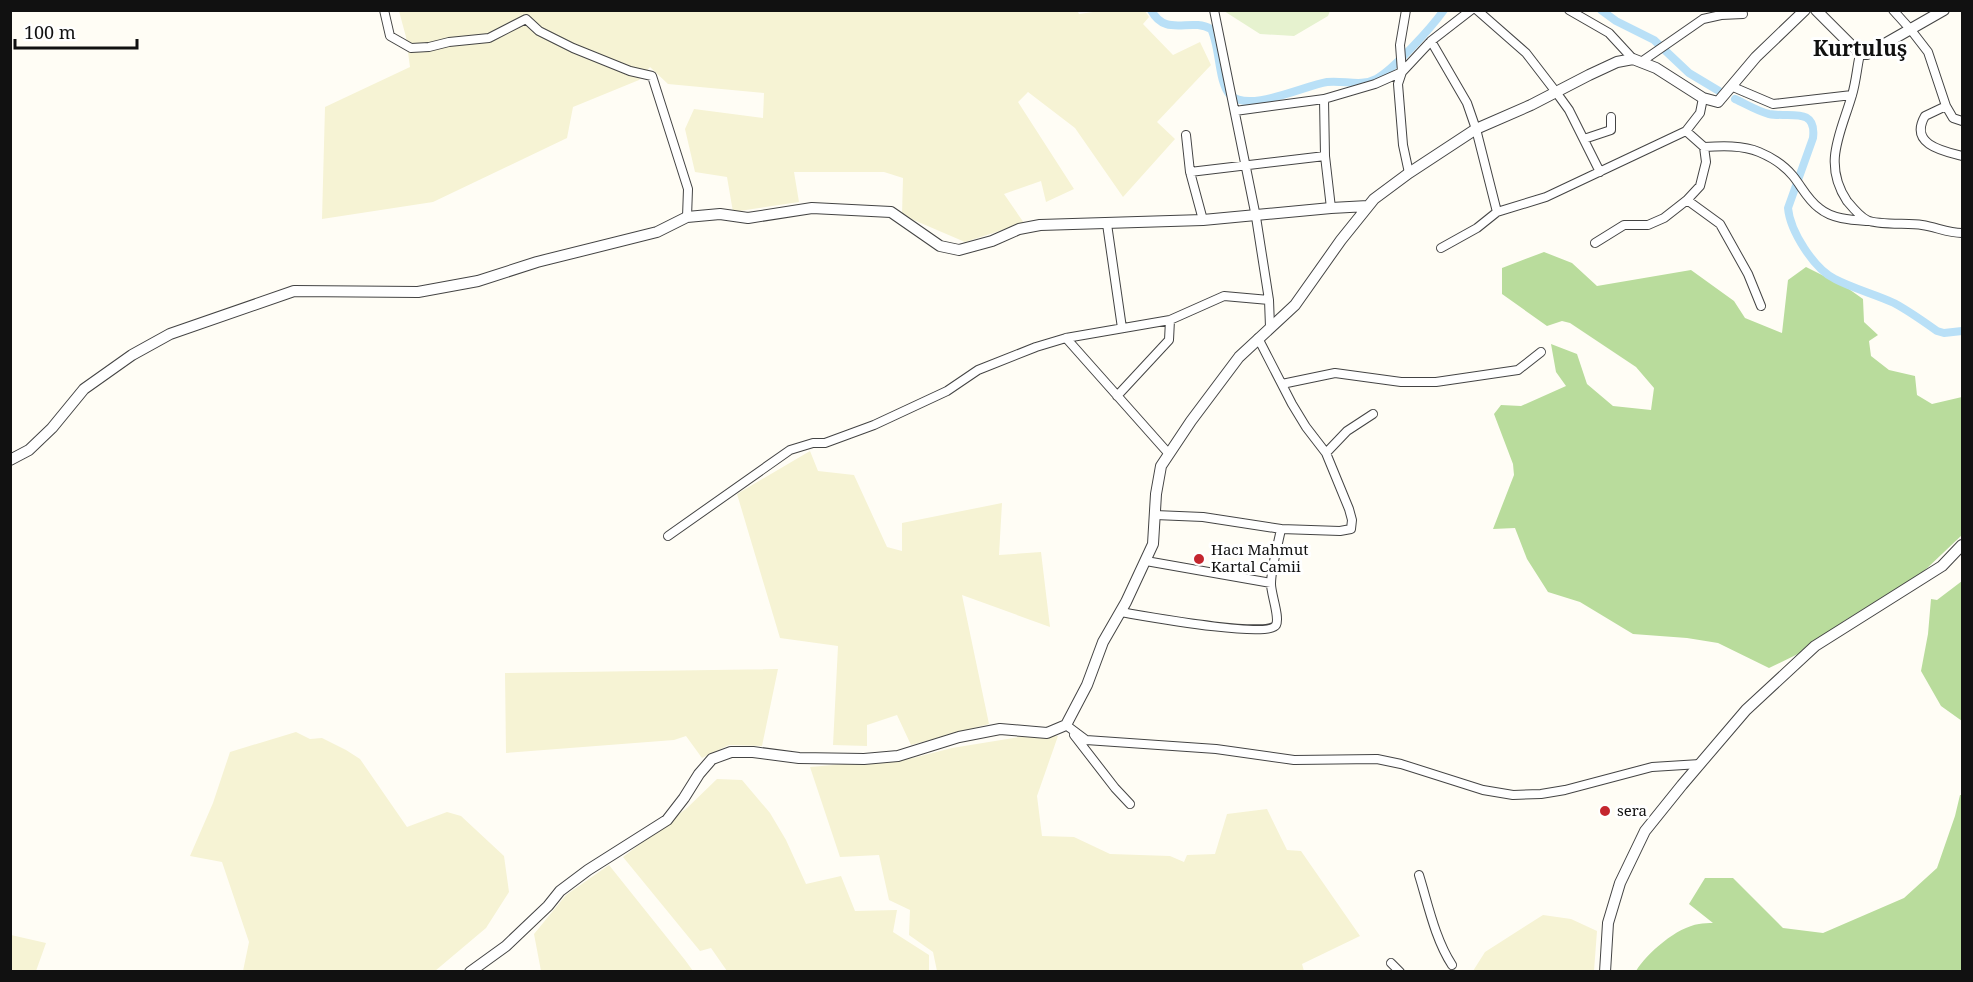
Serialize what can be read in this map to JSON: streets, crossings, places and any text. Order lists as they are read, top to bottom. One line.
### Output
{"districts":["Kurtuluş"],"places":["Hacı Mahmut Kartal Camii","sera"],"scale_bar":"100 m"}
